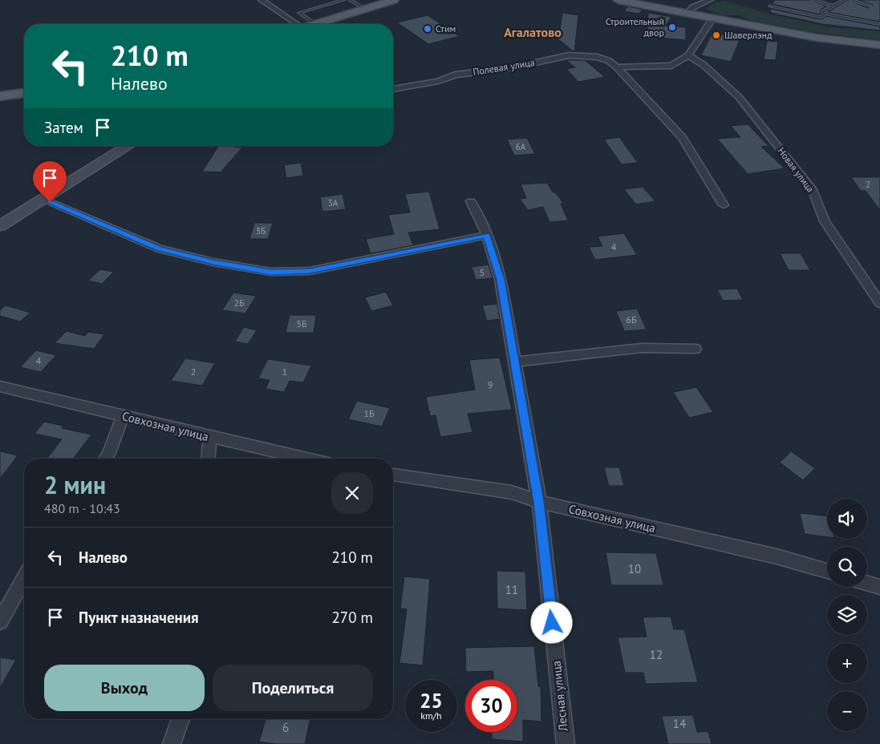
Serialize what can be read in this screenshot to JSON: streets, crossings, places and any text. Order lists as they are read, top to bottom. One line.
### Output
{"streets":{"street":["Полевая улица","Новая улица","Совхозная улица","Лесная улица"]},"crossings":[["Совхозная улица","Лесная улица"]],"districts":["Агалатово"],"places":["Строительный двор","Стим","Шаверлэнд"],"house_numbers":["6А","2","3А","3Б","4","5","2Б","6Б","5Б","4","2","1","9","1Б","10","11","12","14","6"],"page":{"turn":["210 m","Налево"],"then":"Затем","heading":["2 мин","480 m · 10:43"],"map_buttons":["+","−"],"list":[{"name":"Налево","value":"210 m"},{"name":"Пункт назначения","value":"270 m"}],"buttons":["Выход","Поделиться"],"speed":"25 km/h","limit":"30"}}
